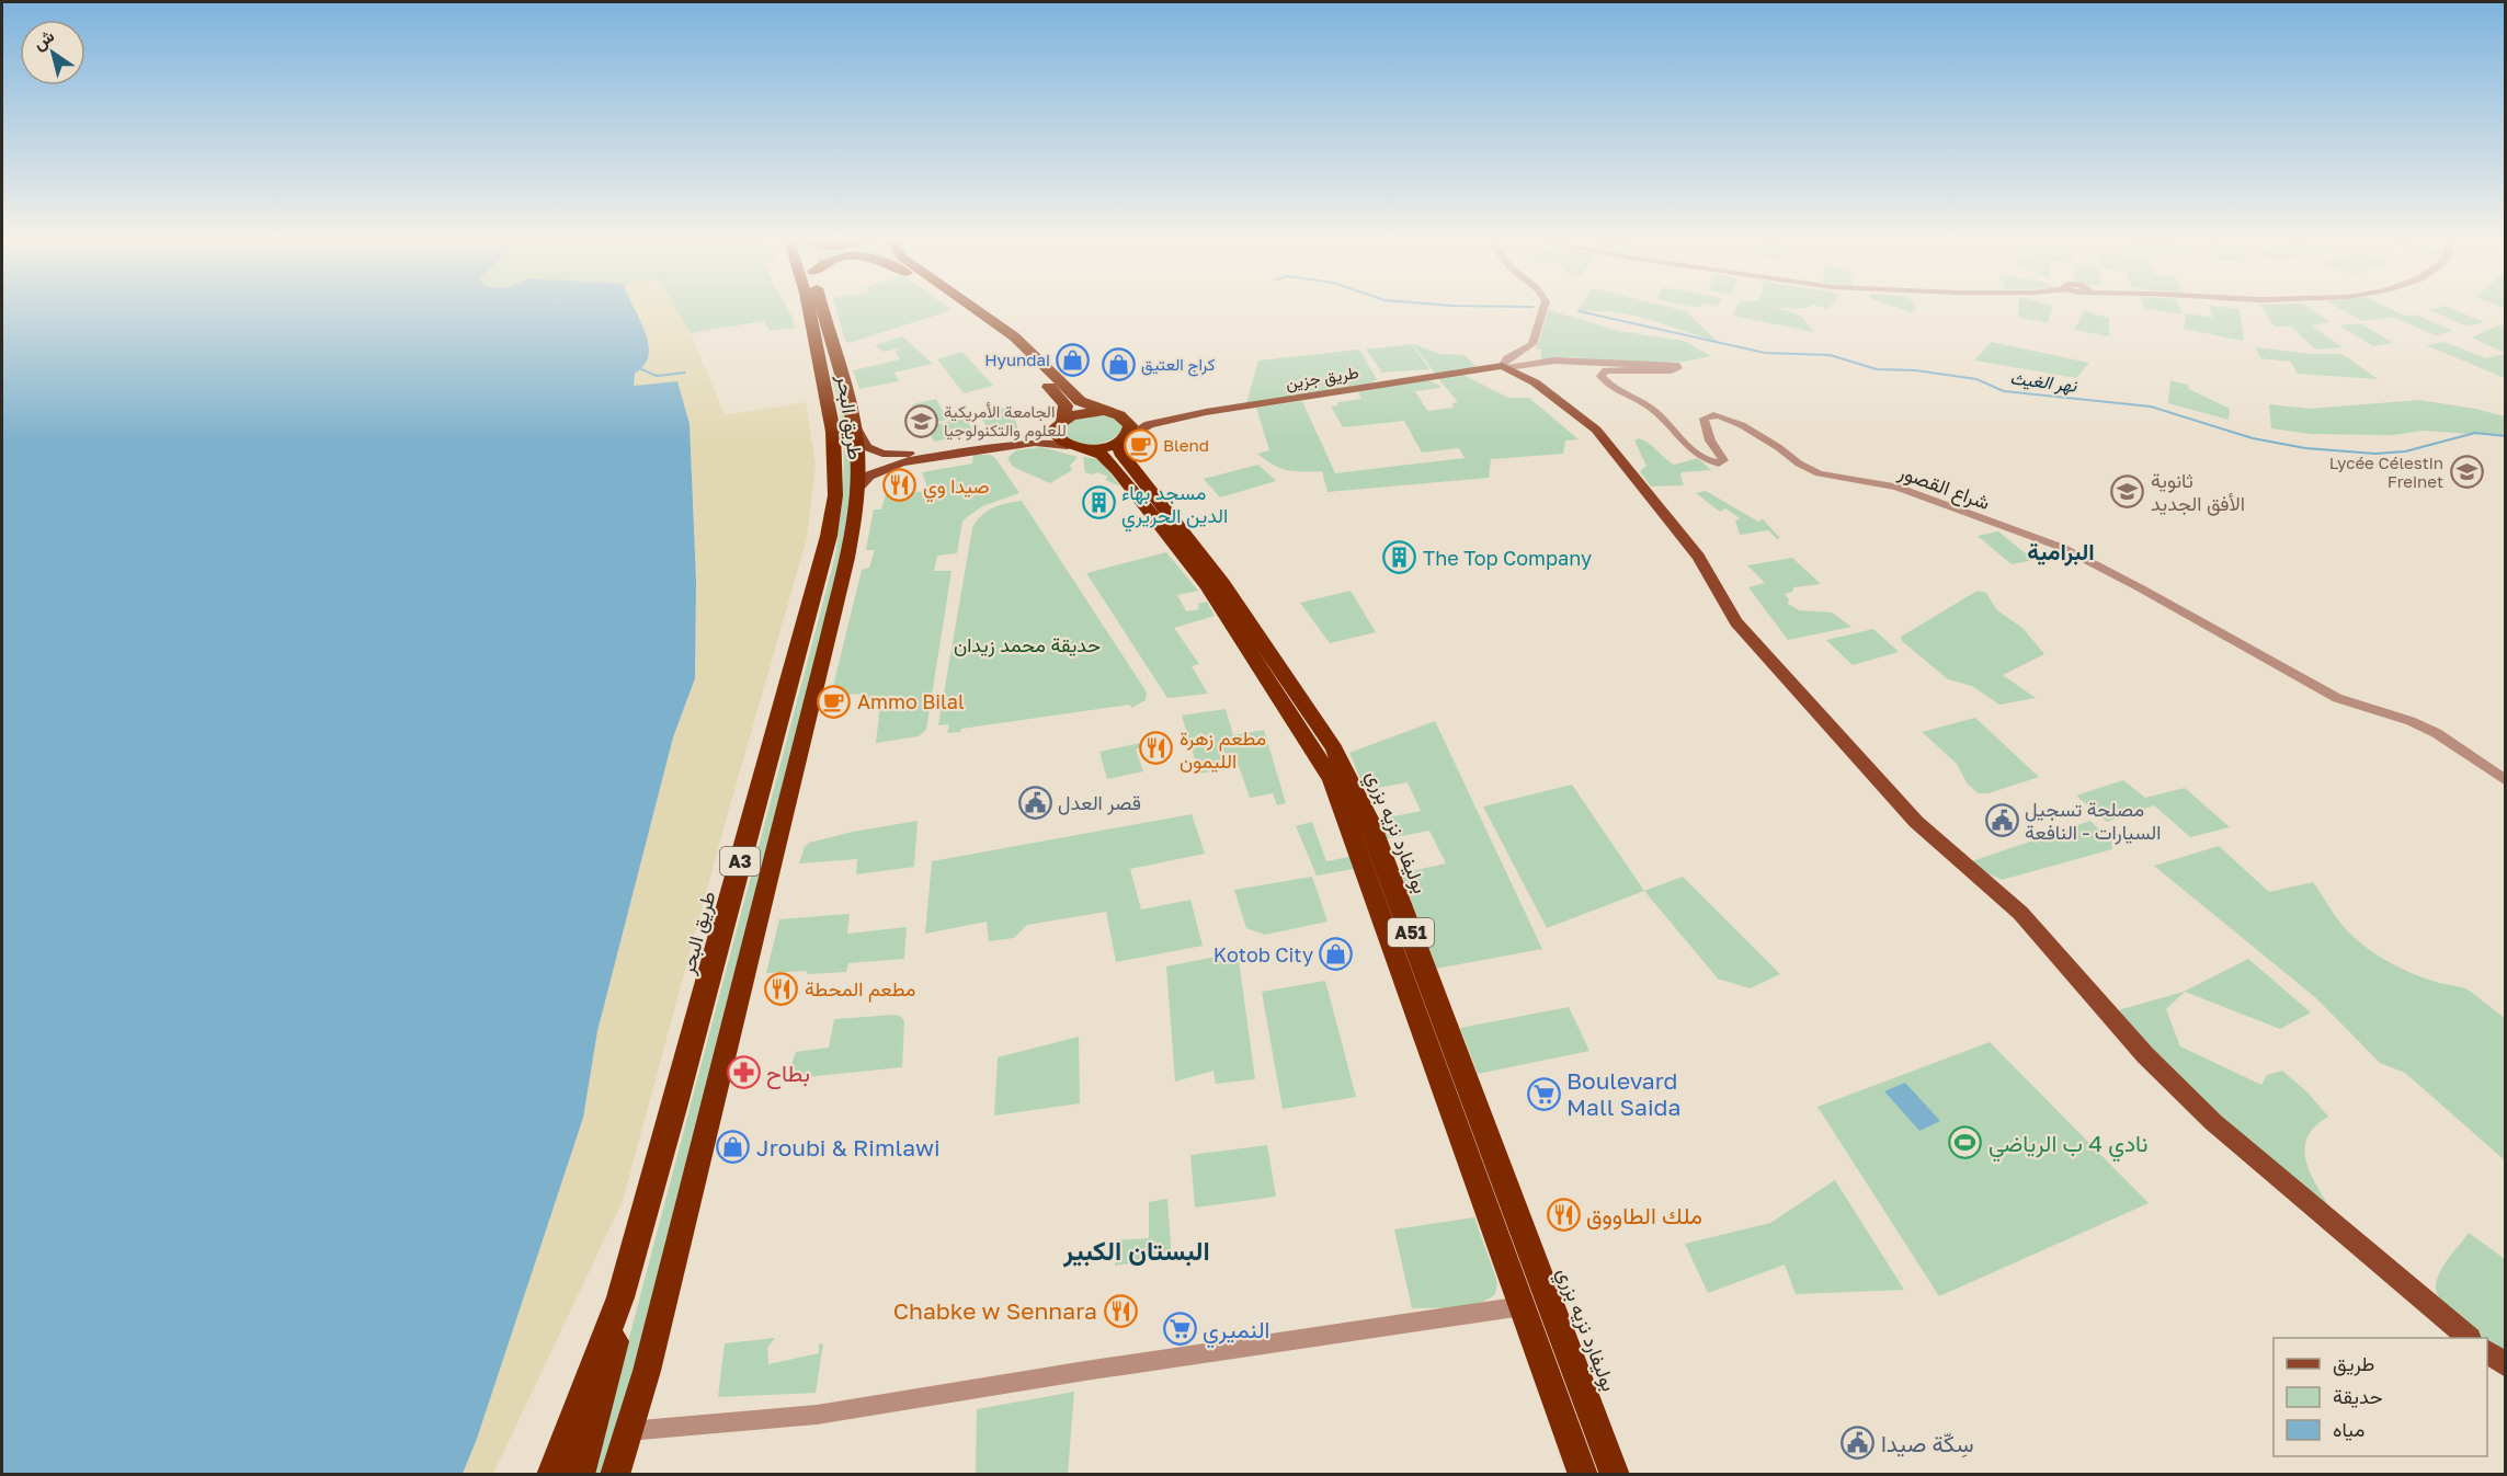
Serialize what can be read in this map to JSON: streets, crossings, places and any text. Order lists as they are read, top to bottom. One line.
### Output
{"streets":{"highway":["طريق البحر","بوليفارد نزيه بزري","A3","A51"],"main road":["طريق جزين"],"street":["شراع القصور"]},"crossings":[["طريق جزين","شراع القصور"],["طريق جزين","بوليفارد نزيه بزري"],["طريق جزين","A51"],["بوليفارد نزيه بزري","A51"]],"districts":["البرامية","البستان الكبير"],"water":["نهر الغيث"],"parks":["حديقة محمد زيدان"],"places":{"shop":["Hyundai","كراج العتيق","Kotob City","Jroubi & Rimlawi"],"school or university":["الجامعة الأمريكية للعلوم والتكنولوجيا","Lycée Célestin Freinet","ثانوية الأفق الجديد"],"cafe":["Blend","Ammo Bilal"],"restaurant":["صيدا وي","مطعم زهرة الليمون","مطعم المحطة","ملك الطاووق","Chabke w Sennara"],"building":["مسجد بهاء الدين الحريري","The Top Company"],"public building":["قصر العدل","مصلحة تسجيل السيارات - النافعة","سِكّة صيدا"],"pharmacy":["بطاح"],"supermarket":["Boulevard Mall Saida","النميري"],"sports":["نادي 4 ب الرياضي"]},"legend":["طريق","حديقة","مياه"],"north":"top left"}
